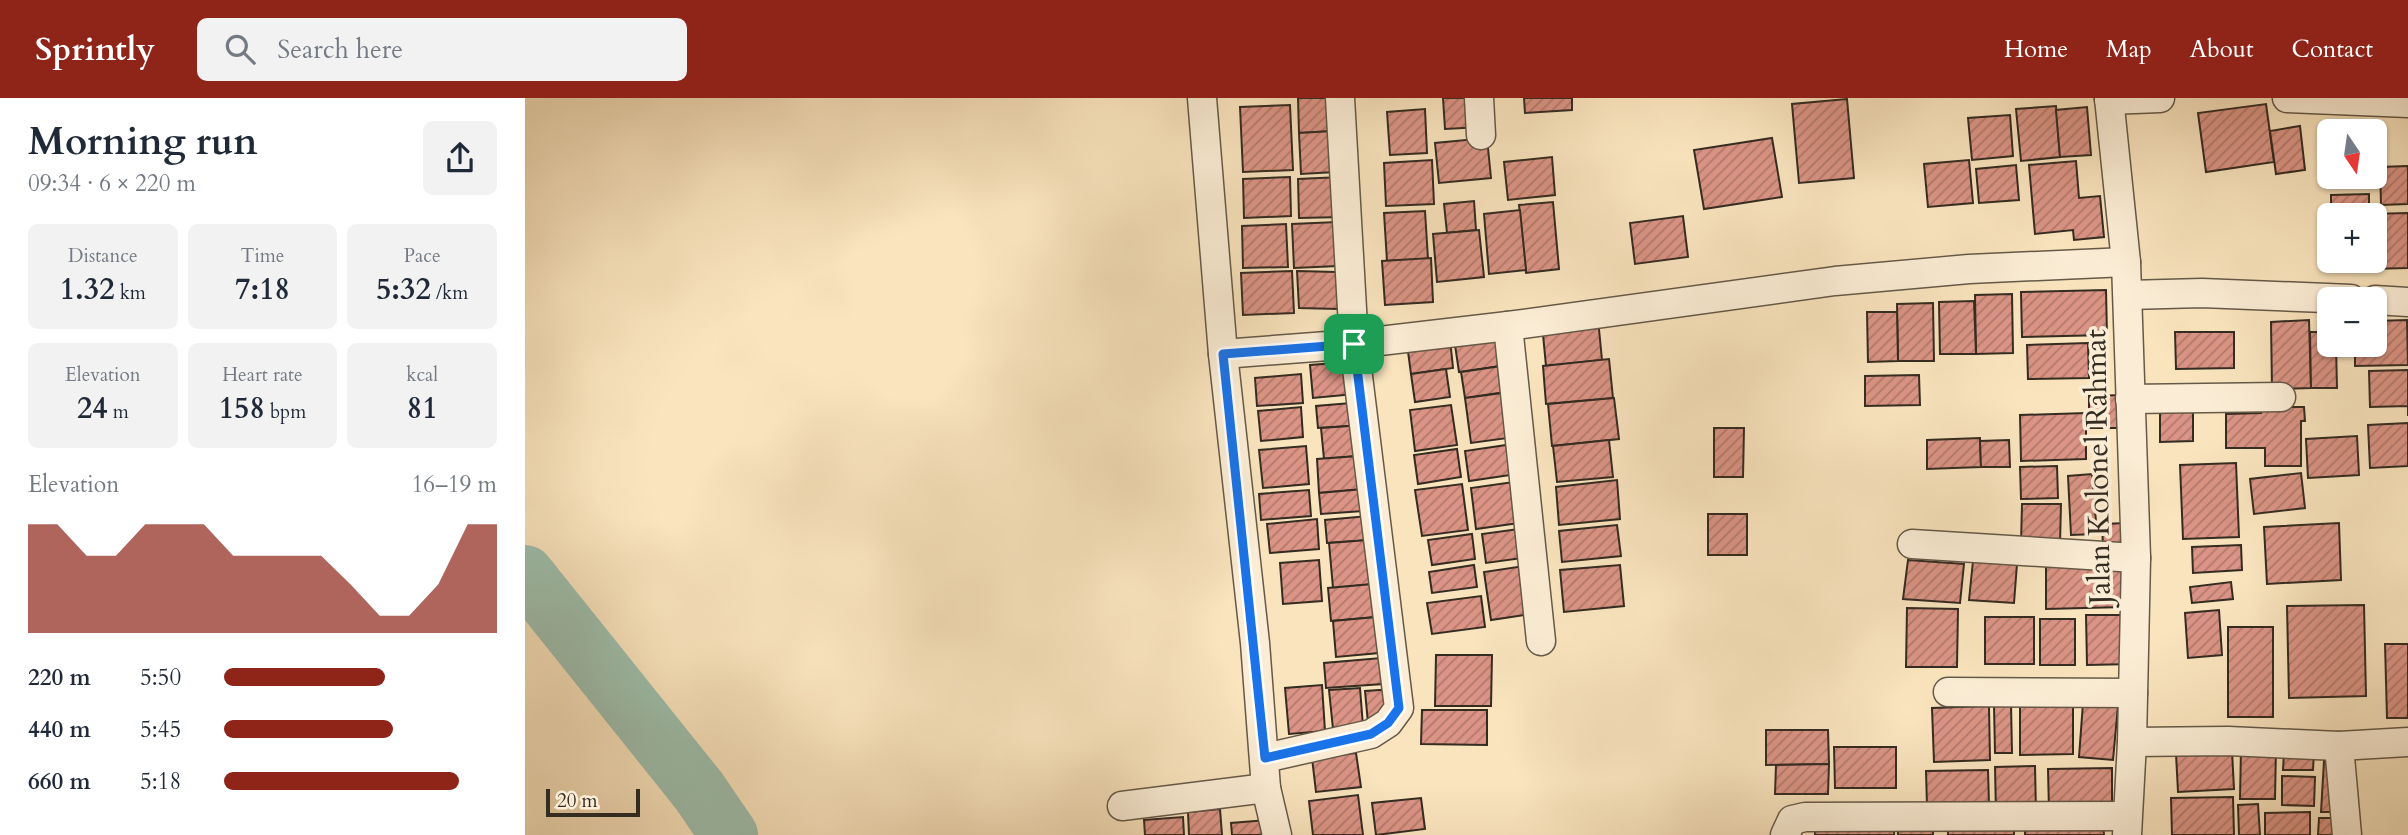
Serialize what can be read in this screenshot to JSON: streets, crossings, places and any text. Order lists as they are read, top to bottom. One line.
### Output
{"streets":{"street":["Jalan Kolonel Rahmat"]},"scale_bar":"20 m","north":"bottom","page":{"header":"Sprintly","search":"Search here","nav":["Home","Map","About","Contact"],"heading":["Morning run","09:34 · 6 × 220 m"],"map_buttons":["+","−"],"stats":[["Distance","1.32 km"],["Time","7:18"],["Pace","5:32 /km"],["Elevation","24 m"],["Heart rate","158 bpm"],["kcal","81"]],"chart":["Elevation","16–19 m"],"list":[{"name":"220 m","note":"5:50"},{"name":"440 m","note":"5:45"},{"name":"660 m","note":"5:18"}],"scale":"20 m"}}
